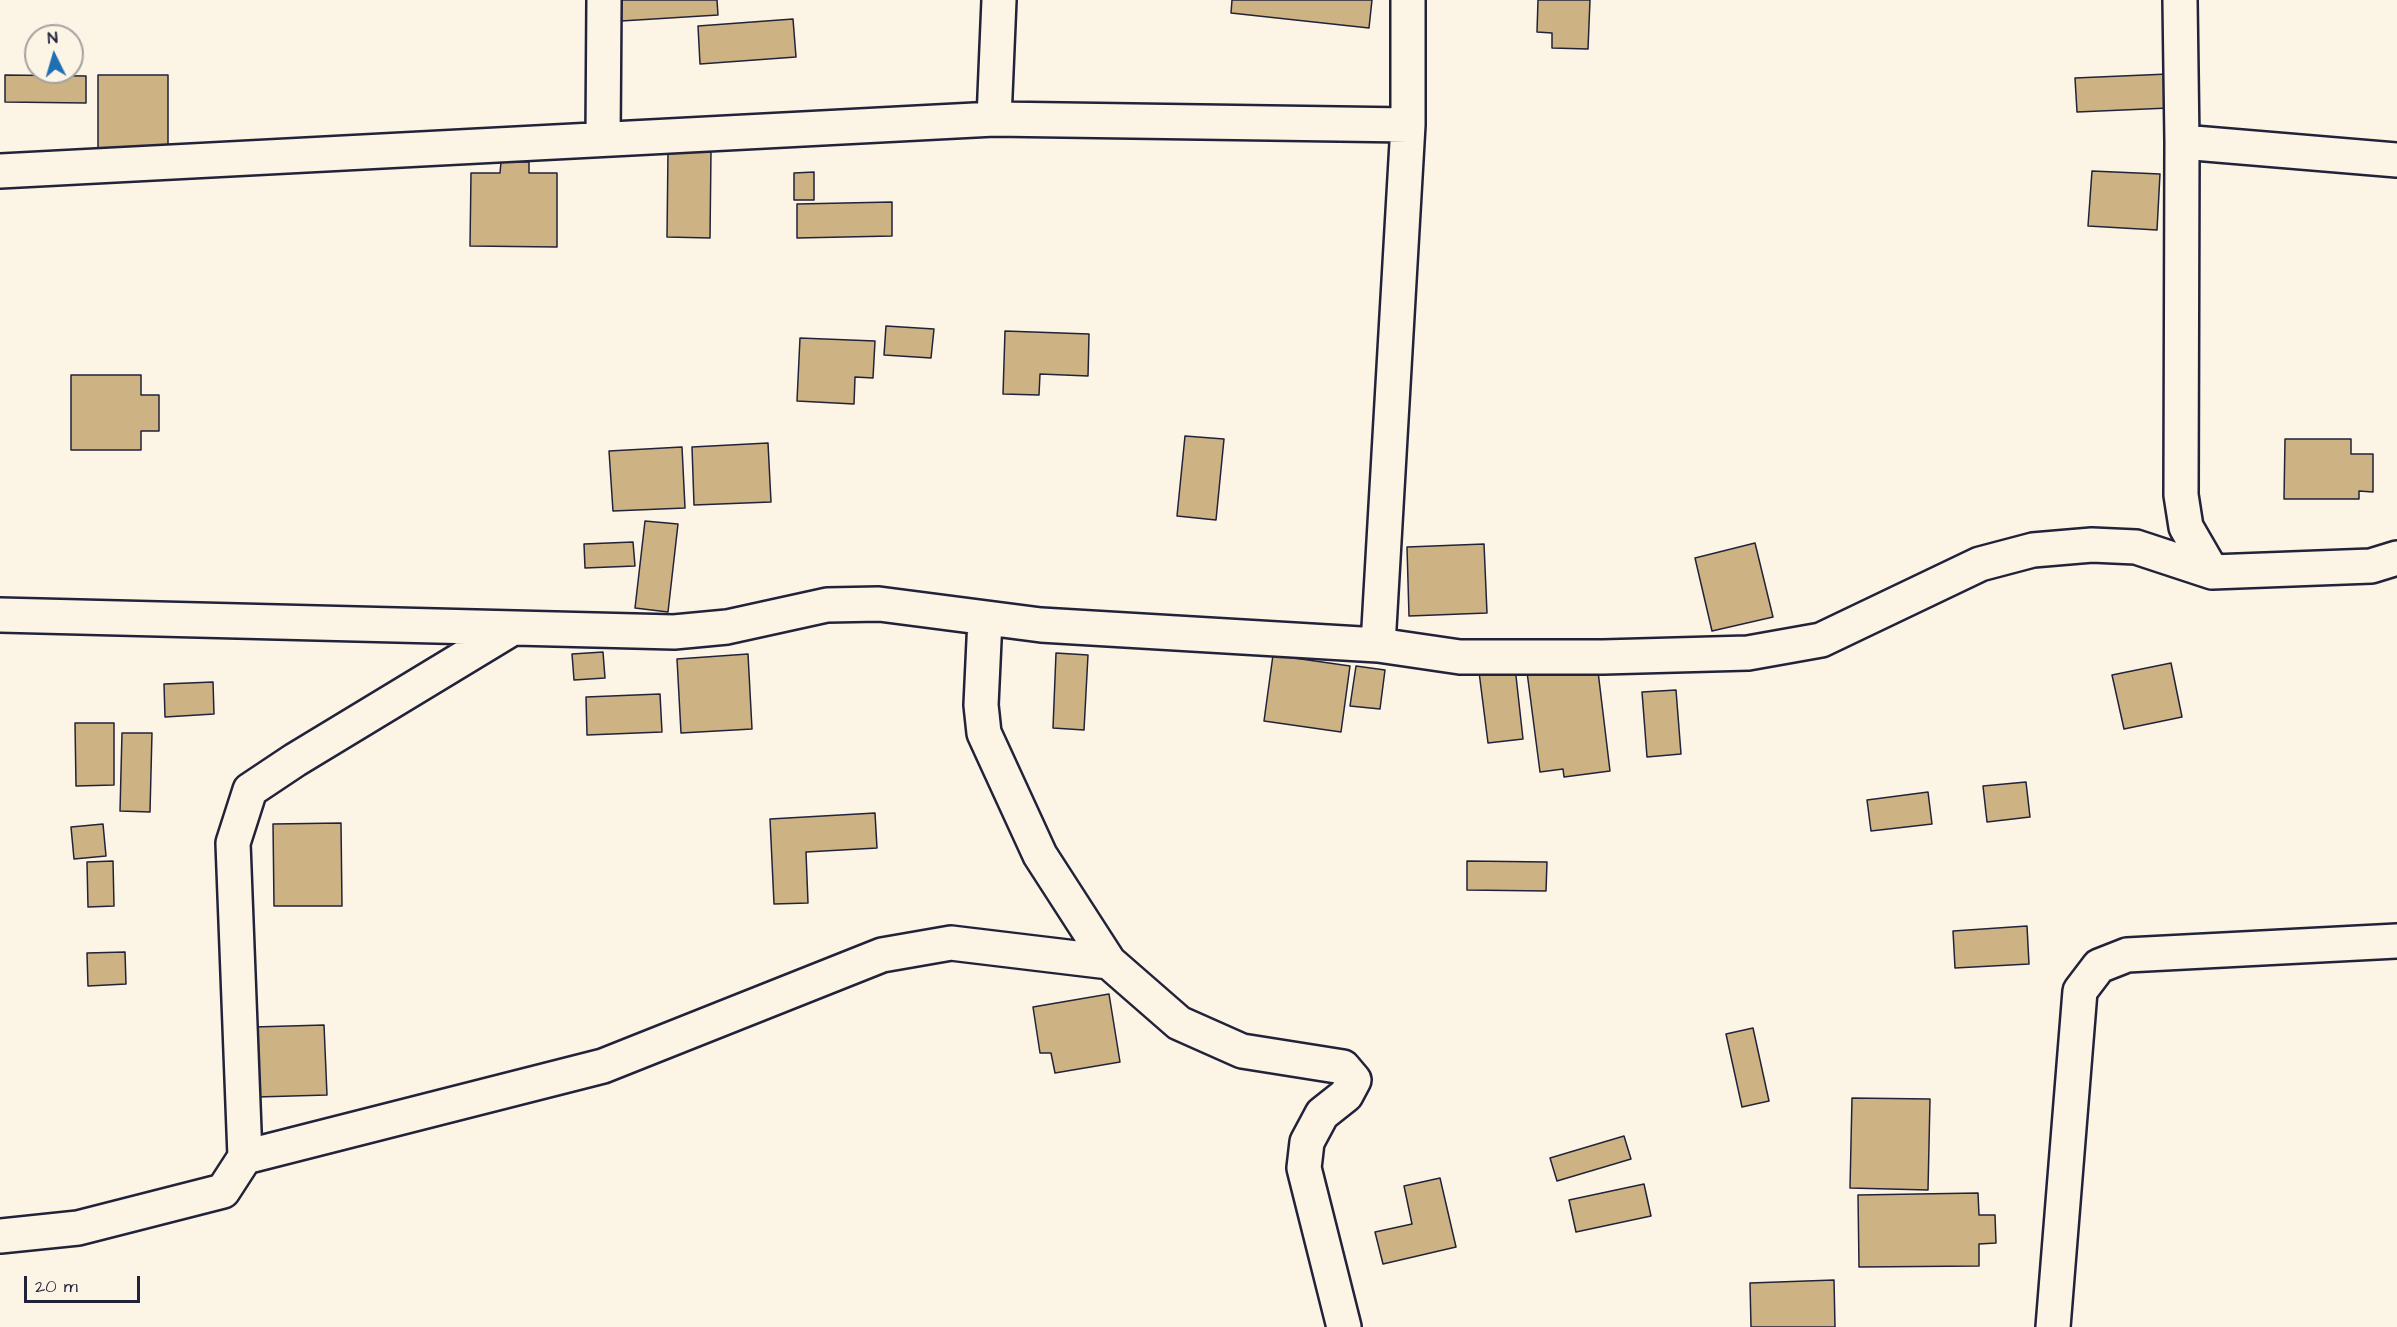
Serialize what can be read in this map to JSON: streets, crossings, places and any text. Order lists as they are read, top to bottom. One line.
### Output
{"scale_bar":"20 m","north":"top"}
